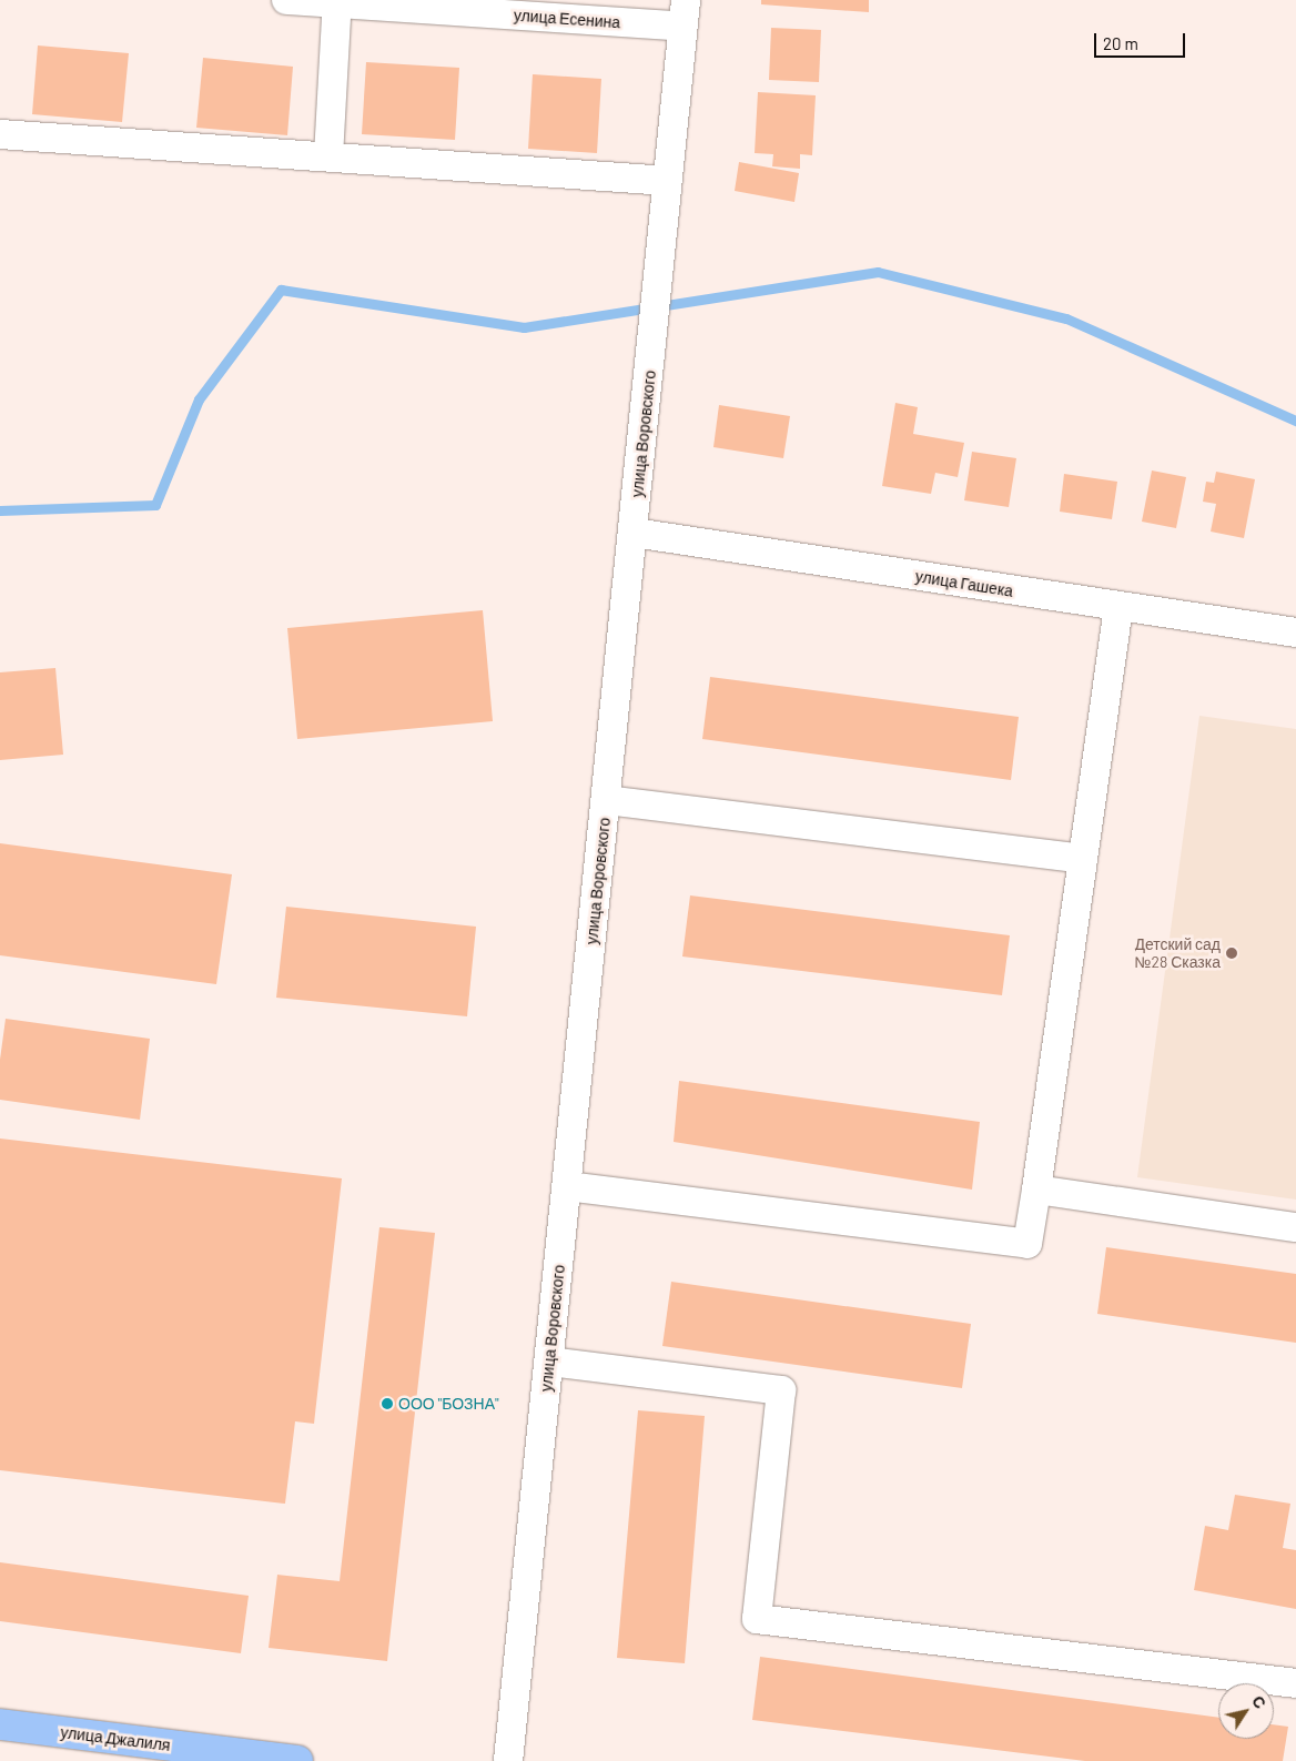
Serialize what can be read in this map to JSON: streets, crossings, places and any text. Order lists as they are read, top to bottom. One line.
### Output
{"streets":{"main road":["улица Джалиля"],"street":["улица Есенина","улица Воровского","улица Гашека"]},"crossings":[["улица Есенина","улица Воровского"],["улица Воровского","улица Гашека"]],"places":["Детский сад №28 Сказка","ООО \"БОЗНА\""],"scale_bar":"20 m","north":"top right"}
